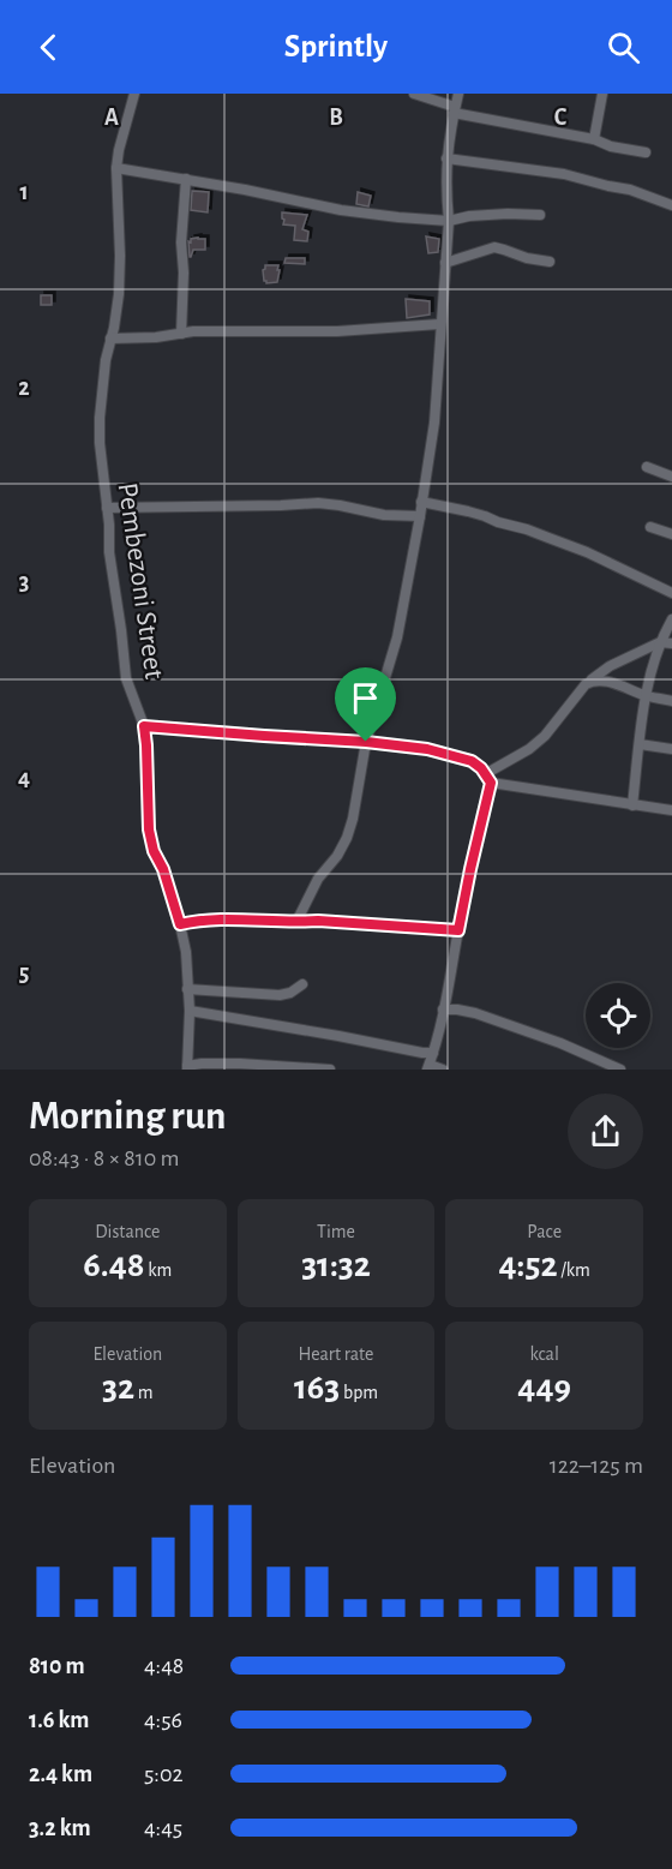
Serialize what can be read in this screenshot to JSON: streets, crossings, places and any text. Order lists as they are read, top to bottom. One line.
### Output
{"streets":{"street":["Pembezoni Street"]},"page":{"header":"Sprintly","heading":["Morning run","08:43 · 8 × 810 m"],"stats":[["Distance","6.48 km"],["Time","31:32"],["Pace","4:52 /km"],["Elevation","32 m"],["Heart rate","163 bpm"],["kcal","449"]],"chart":["Elevation","122–125 m"],"list":[{"name":"810 m","note":"4:48"},{"name":"1.6 km","note":"4:56"},{"name":"2.4 km","note":"5:02"},{"name":"3.2 km","note":"4:45"}]},"grid":{"columns":["A","B","C"],"rows":["1","2","3","4","5"]}}
